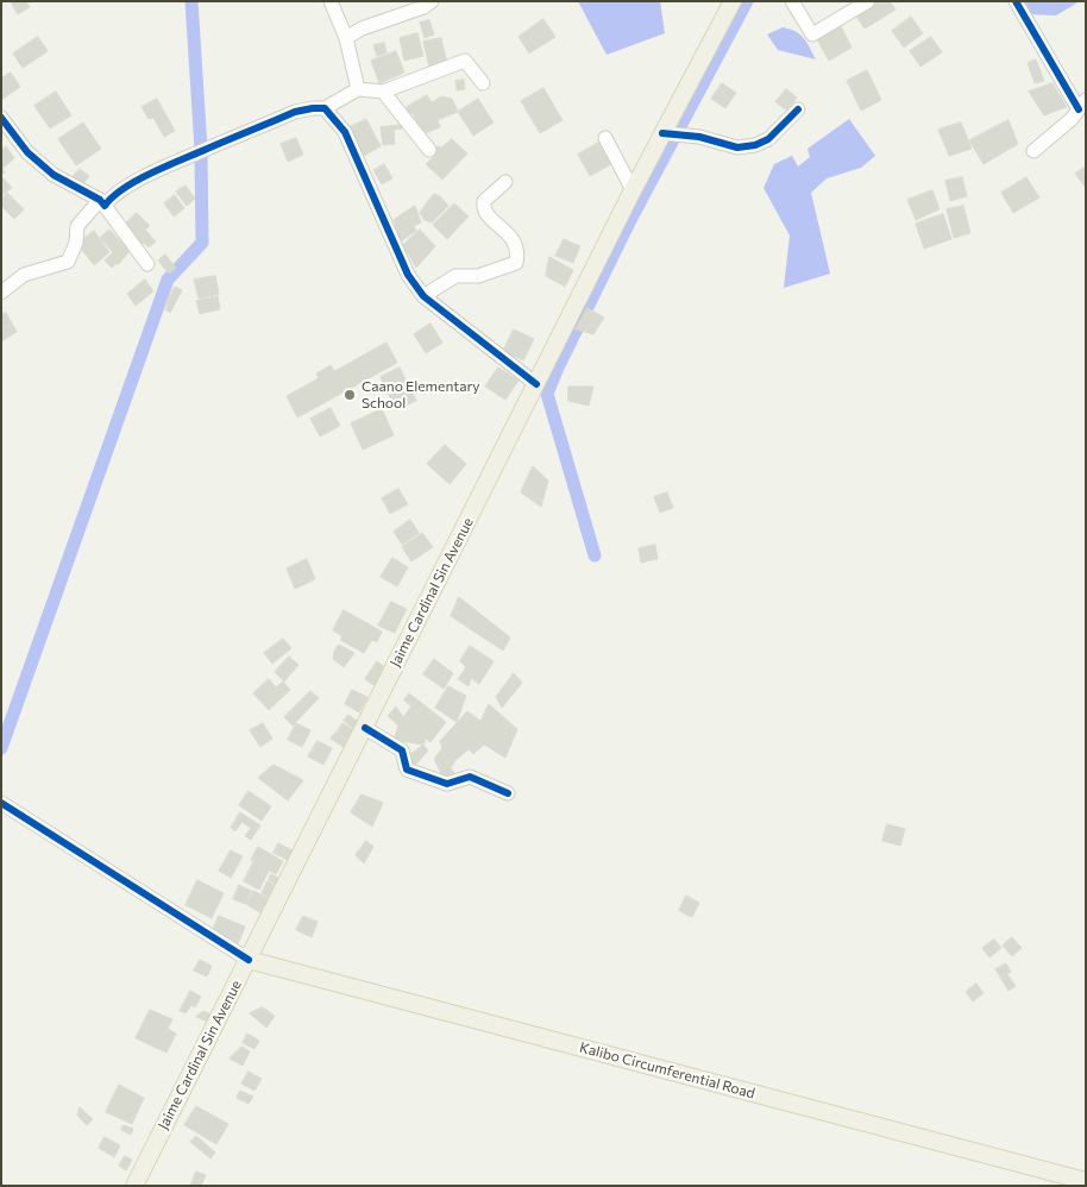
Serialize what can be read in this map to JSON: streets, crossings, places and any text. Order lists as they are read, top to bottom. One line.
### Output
{"streets":{"main road":["Jaime Cardinal Sin Avenue","Kalibo Circumferential Road"]},"crossings":[["Jaime Cardinal Sin Avenue","Kalibo Circumferential Road"]],"places":["Caano Elementary School"]}
